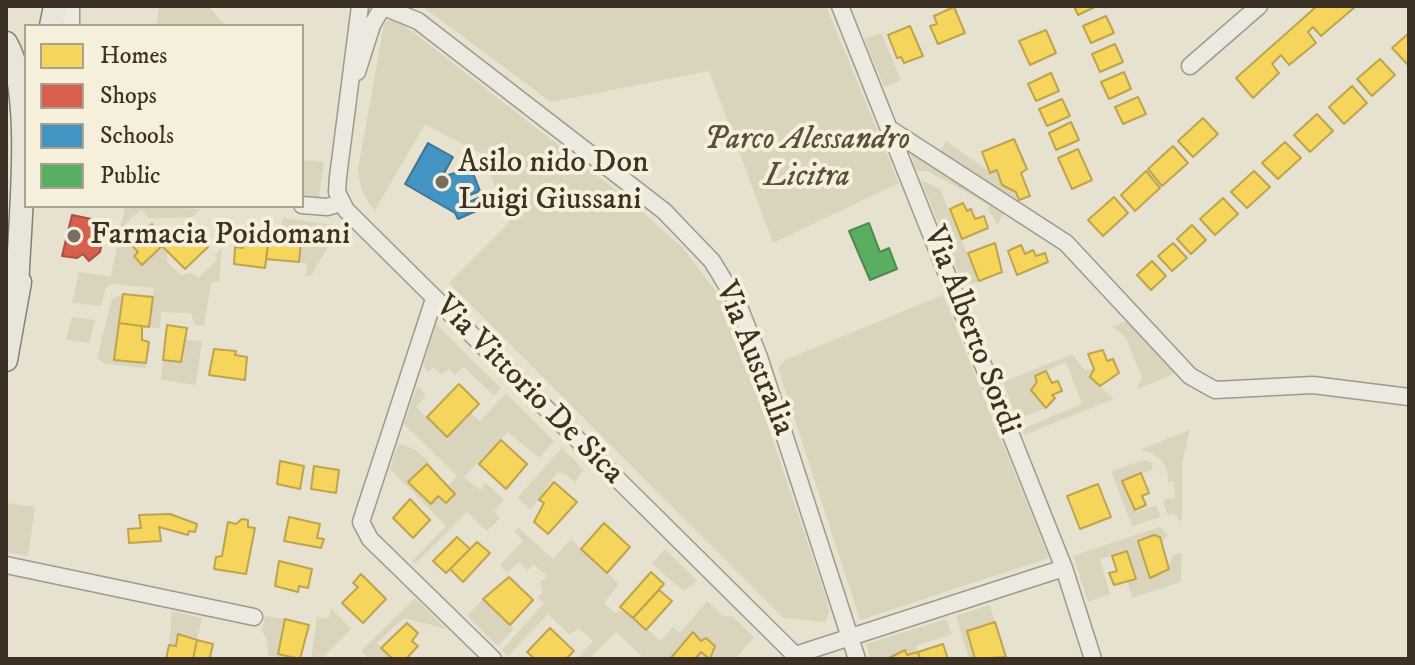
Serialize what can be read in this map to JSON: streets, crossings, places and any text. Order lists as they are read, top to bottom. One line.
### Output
{"streets":{"street":["Via Alberto Sordi","Via Australia","Via Vittorio De Sica"]},"parks":["Parco Alessandro Licitra"],"places":["Asilo nido Don Luigi Giussani","Farmacia Poidomani"],"legend":["Homes","Shops","Schools","Public"]}
